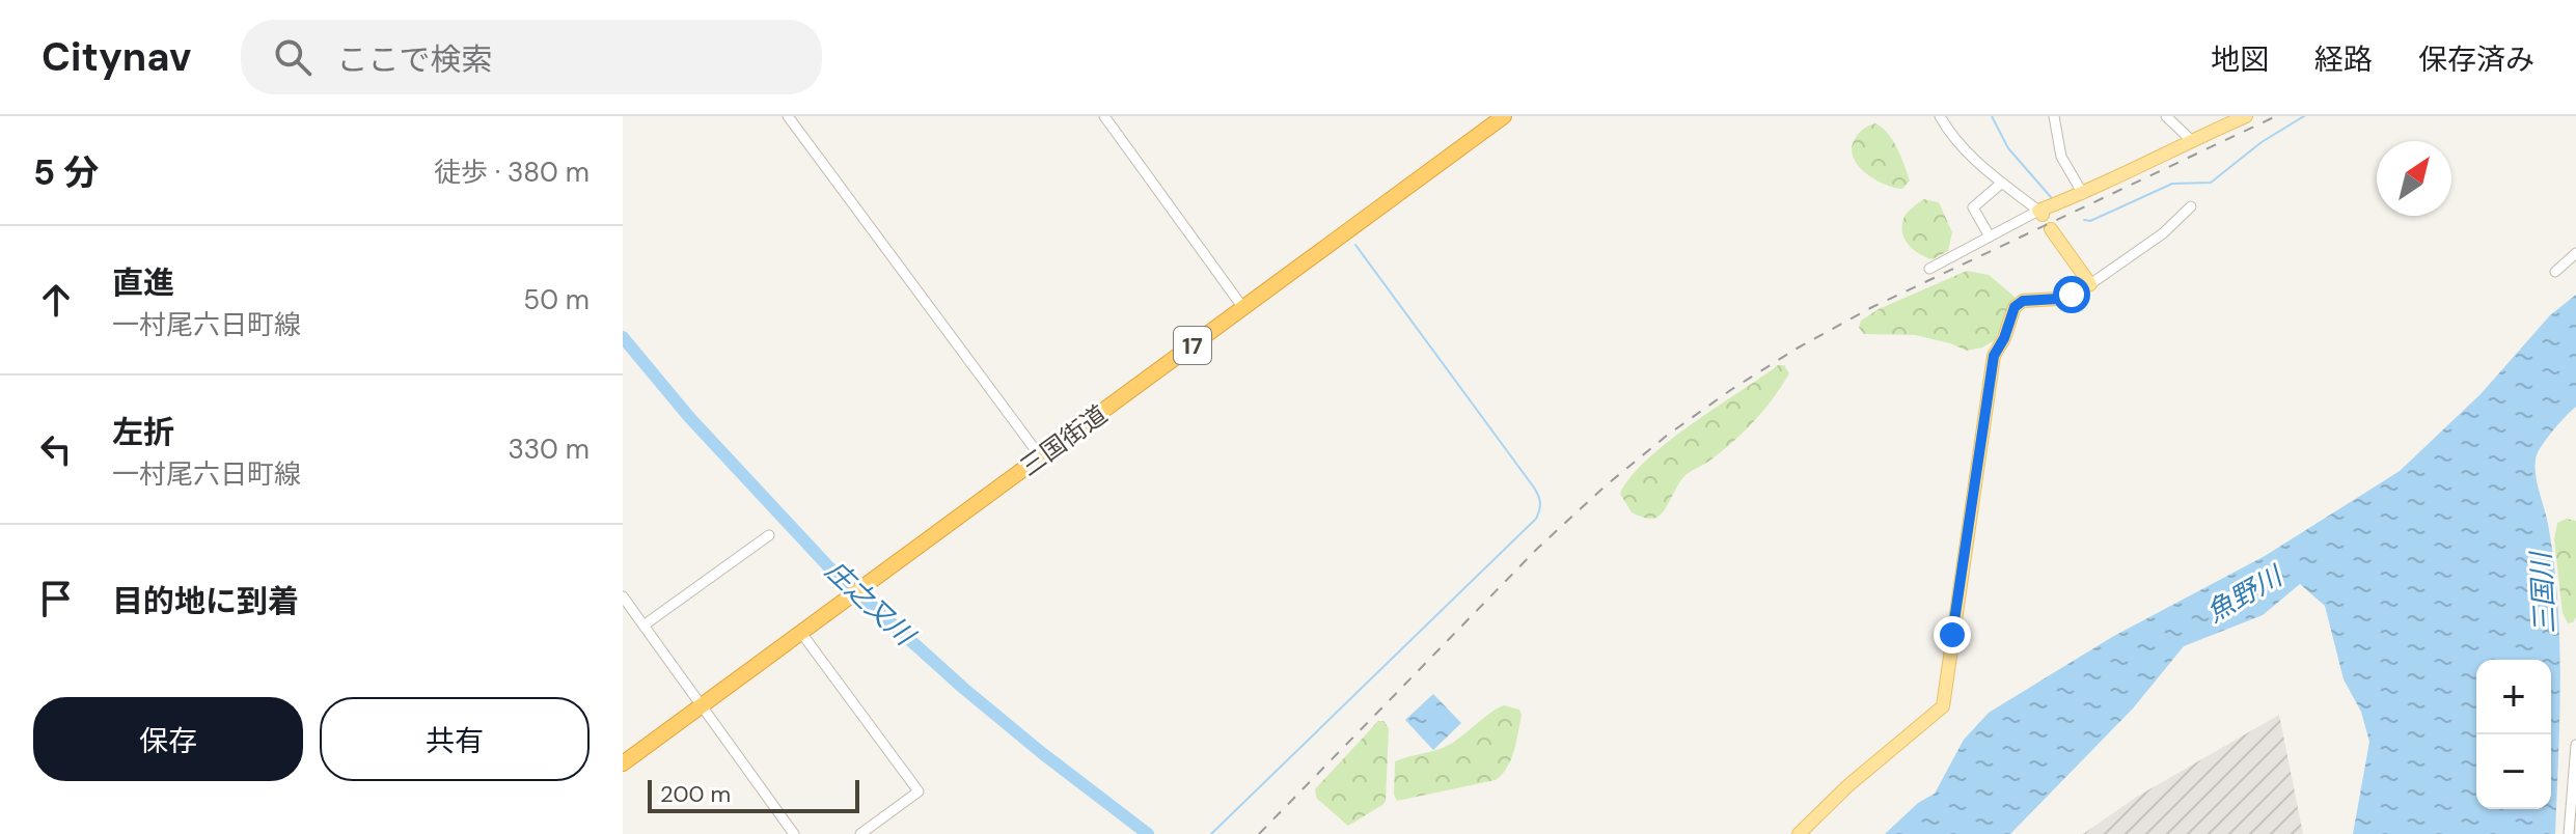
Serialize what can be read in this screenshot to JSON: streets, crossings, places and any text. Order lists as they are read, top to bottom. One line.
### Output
{"streets":{"highway":["17","三国街道"]},"water":["三国川","魚野川","庄之又川"],"scale_bar":"200 m","north":"top right","page":{"header":"Citynav","search":"ここで検索","nav":["地図","経路","保存済み"],"heading":["5 分","徒歩 · 380 m"],"list":[["直進","一村尾六日町線","50 m"],["左折","一村尾六日町線","330 m"],"目的地に到着"],"map_buttons":["+","−"],"buttons":["保存","共有"],"scale":"200 m"}}
